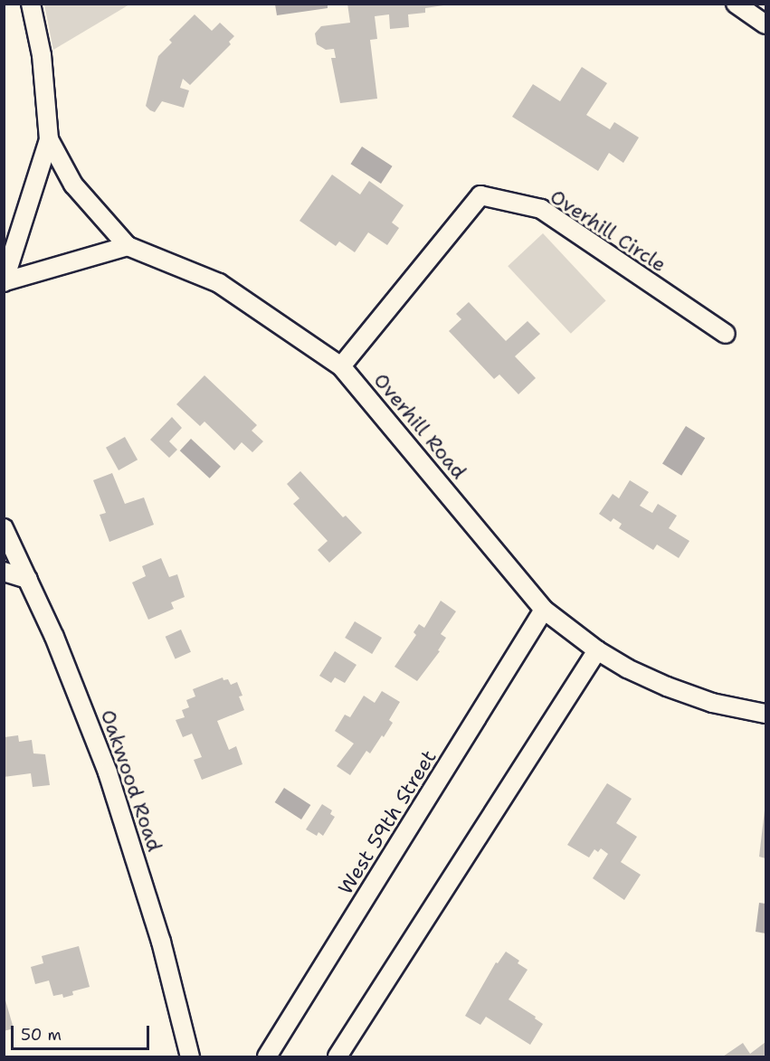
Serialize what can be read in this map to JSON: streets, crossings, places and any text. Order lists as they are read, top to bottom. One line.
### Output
{"streets":{"street":["Overhill Circle","Overhill Road","Oakwood Road","West 59th Street"]},"crossings":[["Overhill Circle","Overhill Road"],["Overhill Road","West 59th Street"]],"scale_bar":"50 m"}
